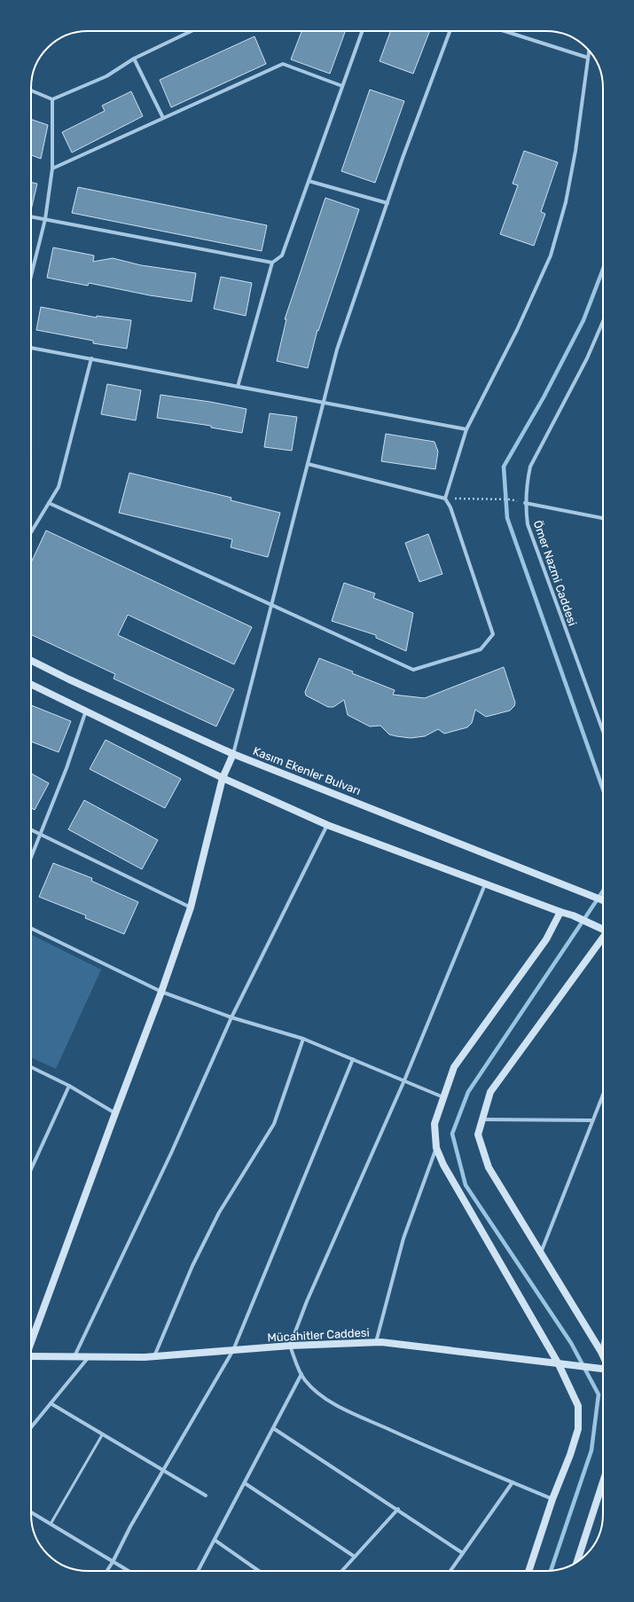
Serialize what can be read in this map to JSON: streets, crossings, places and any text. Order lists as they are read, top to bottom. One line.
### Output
{"streets":{"street":["Ömer Nazmi Caddesi","Kasım Ekenler Bulvarı","Mücahitler Caddesi"]}}
